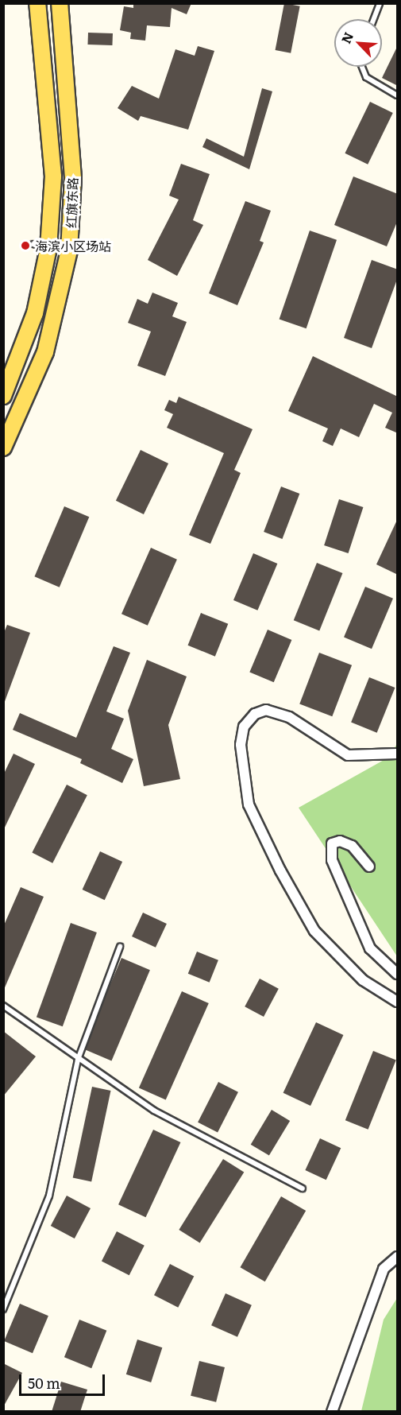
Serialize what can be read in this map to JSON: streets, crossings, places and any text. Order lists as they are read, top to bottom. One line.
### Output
{"streets":{"main road":["红旗东路"]},"places":["海滨小区场站"],"scale_bar":"50 m","north":"top left"}
